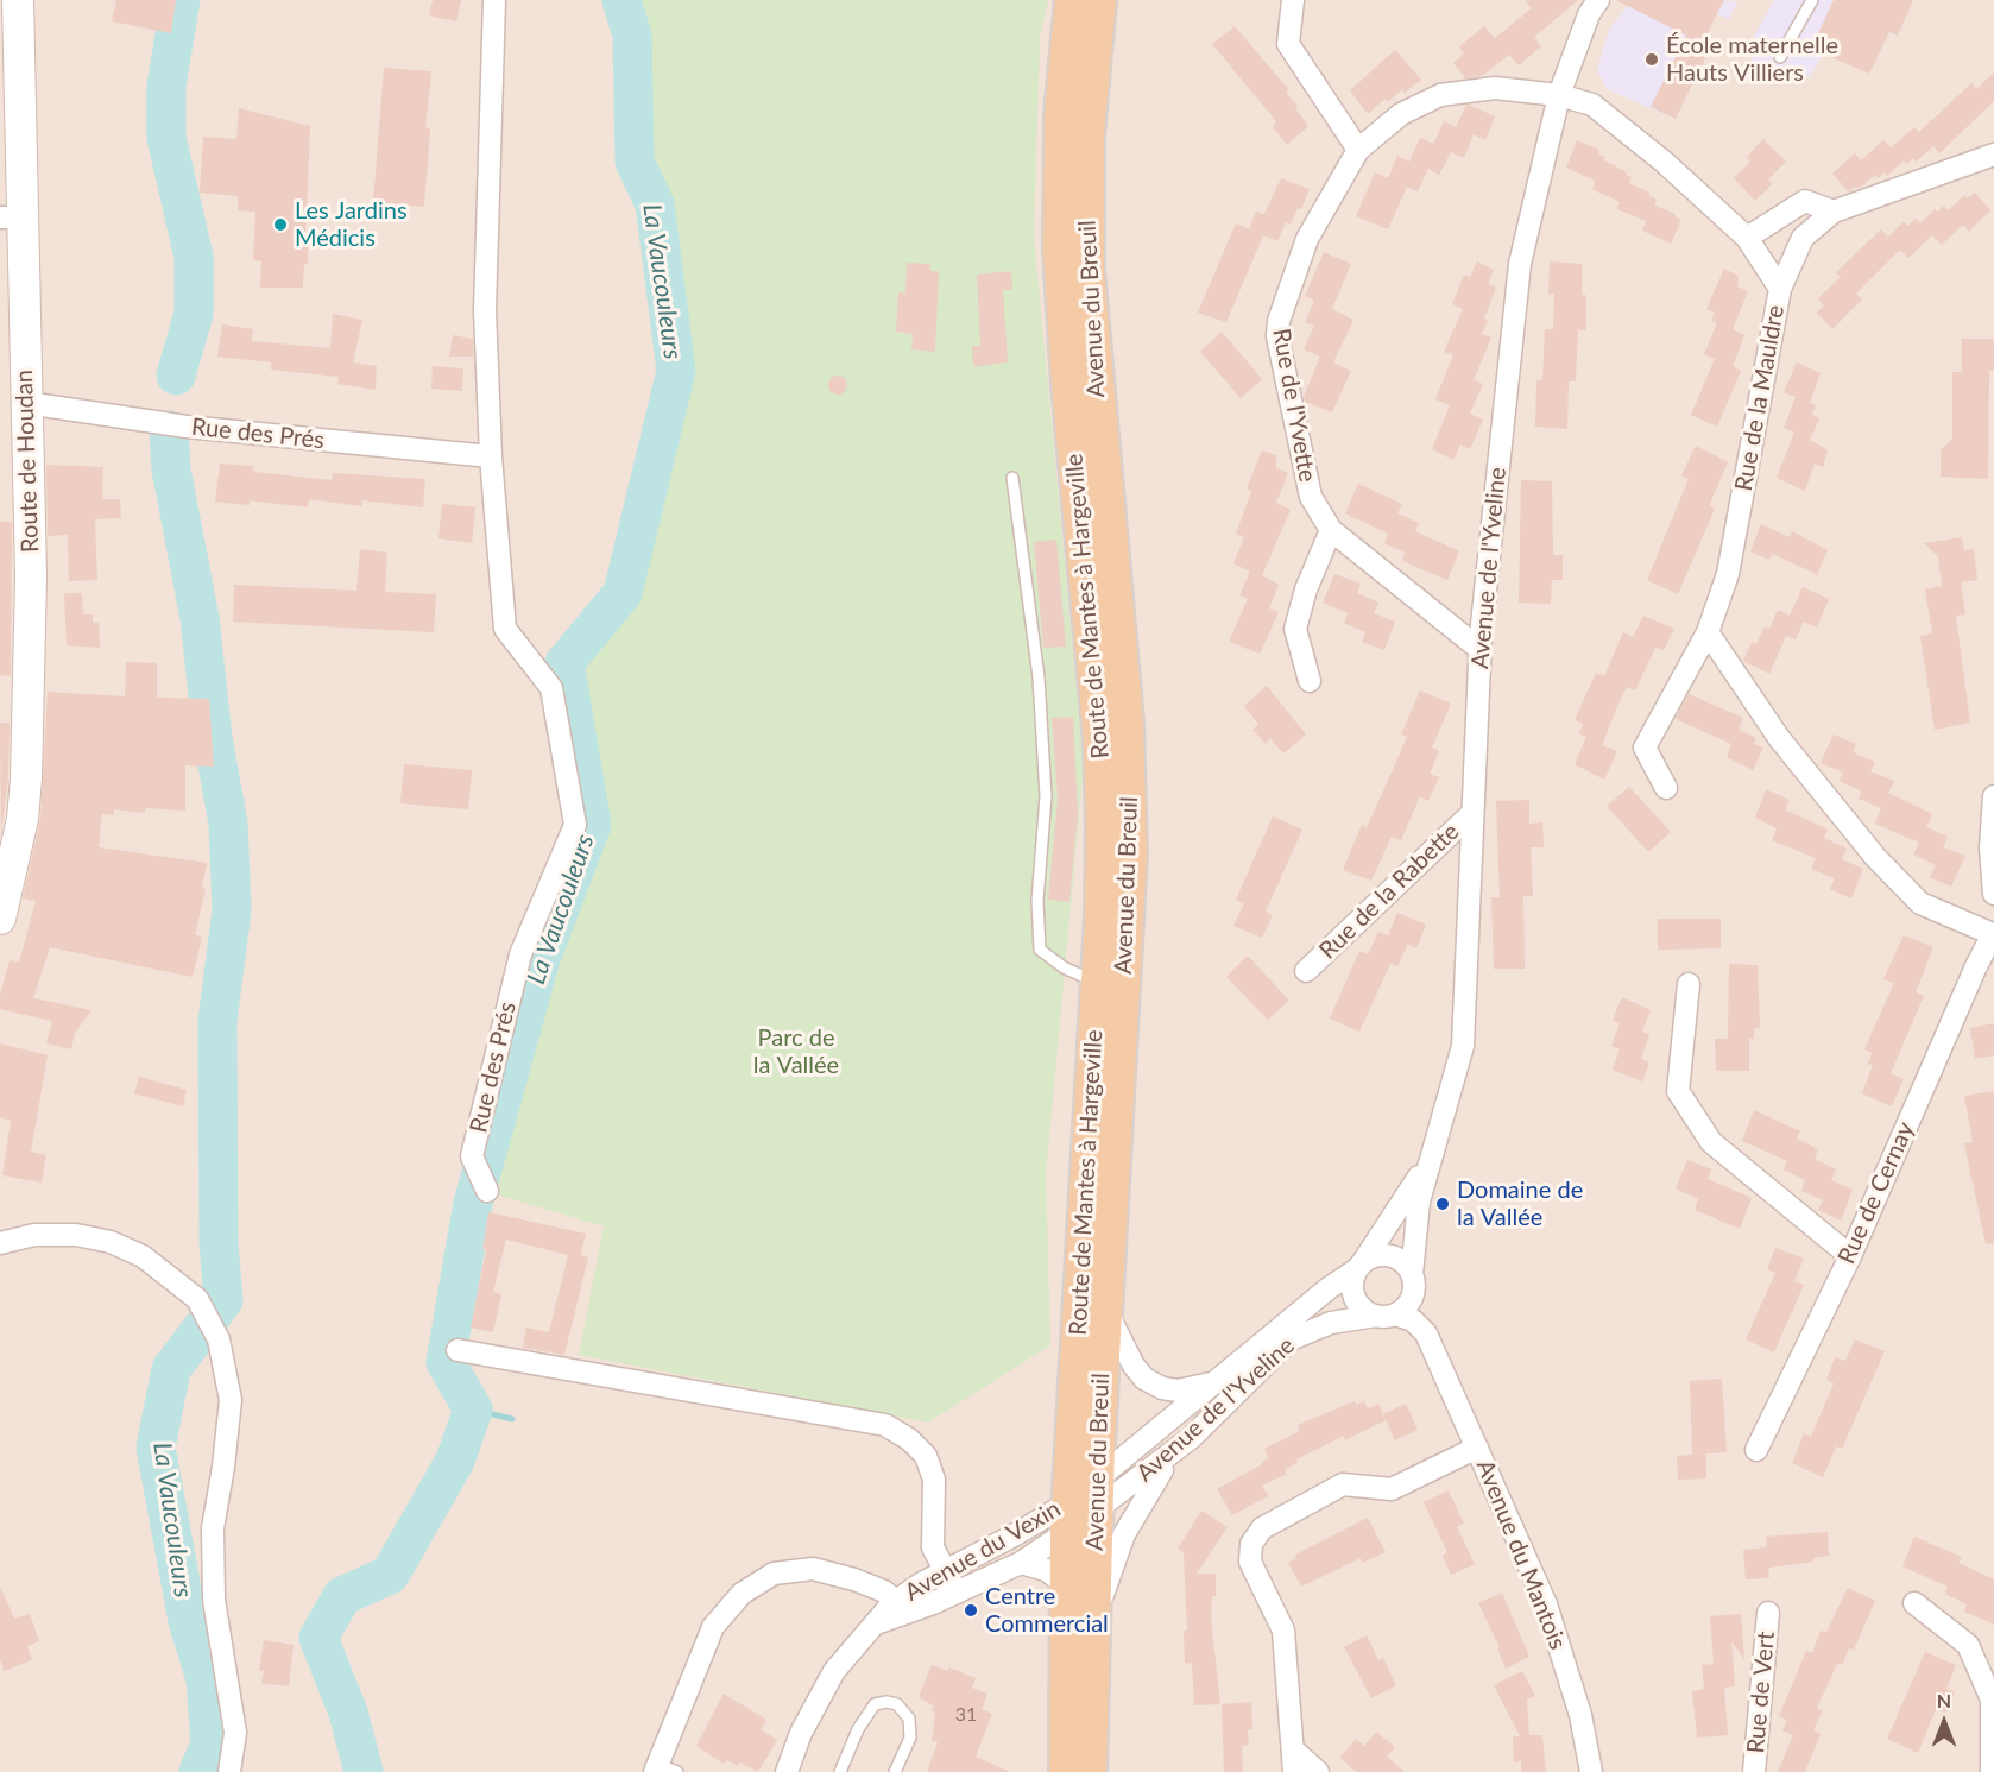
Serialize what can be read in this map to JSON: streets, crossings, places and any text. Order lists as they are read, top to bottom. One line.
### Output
{"streets":{"main road":["Avenue du Breuil","Route de Mantes à Hargeville"],"street":["Rue de la Mauldre","Rue de l'Yvette","Rue des Prés","Route de Houdan","Avenue de l'Yveline","Rue de la Rabette","Rue de Cernay","Avenue du Vexin","Avenue du Mantois","Rue de Vert"]},"crossings":[["Avenue du Breuil","Avenue de l'Yveline"],["Avenue du Breuil","Route de Mantes à Hargeville"],["Avenue du Breuil","Avenue du Vexin"],["Rue de la Mauldre","Rue de l'Yvette"],["Rue de la Mauldre","Avenue de l'Yveline"],["Rue de l'Yvette","Avenue de l'Yveline"],["Rue des Prés","Route de Houdan"],["Avenue de l'Yveline","Route de Mantes à Hargeville"],["Avenue de l'Yveline","Rue de la Rabette"],["Avenue de l'Yveline","Avenue du Vexin"],["Avenue de l'Yveline","Avenue du Mantois"],["Route de Mantes à Hargeville","Avenue du Vexin"]],"water":["La Vaucouleurs"],"parks":["Parc de la Vallée"],"places":["École maternelle Hauts Villiers","Les Jardins Médicis","Domaine de la Vallée","Centre Commercial"],"house_numbers":["31"],"north":"top"}
